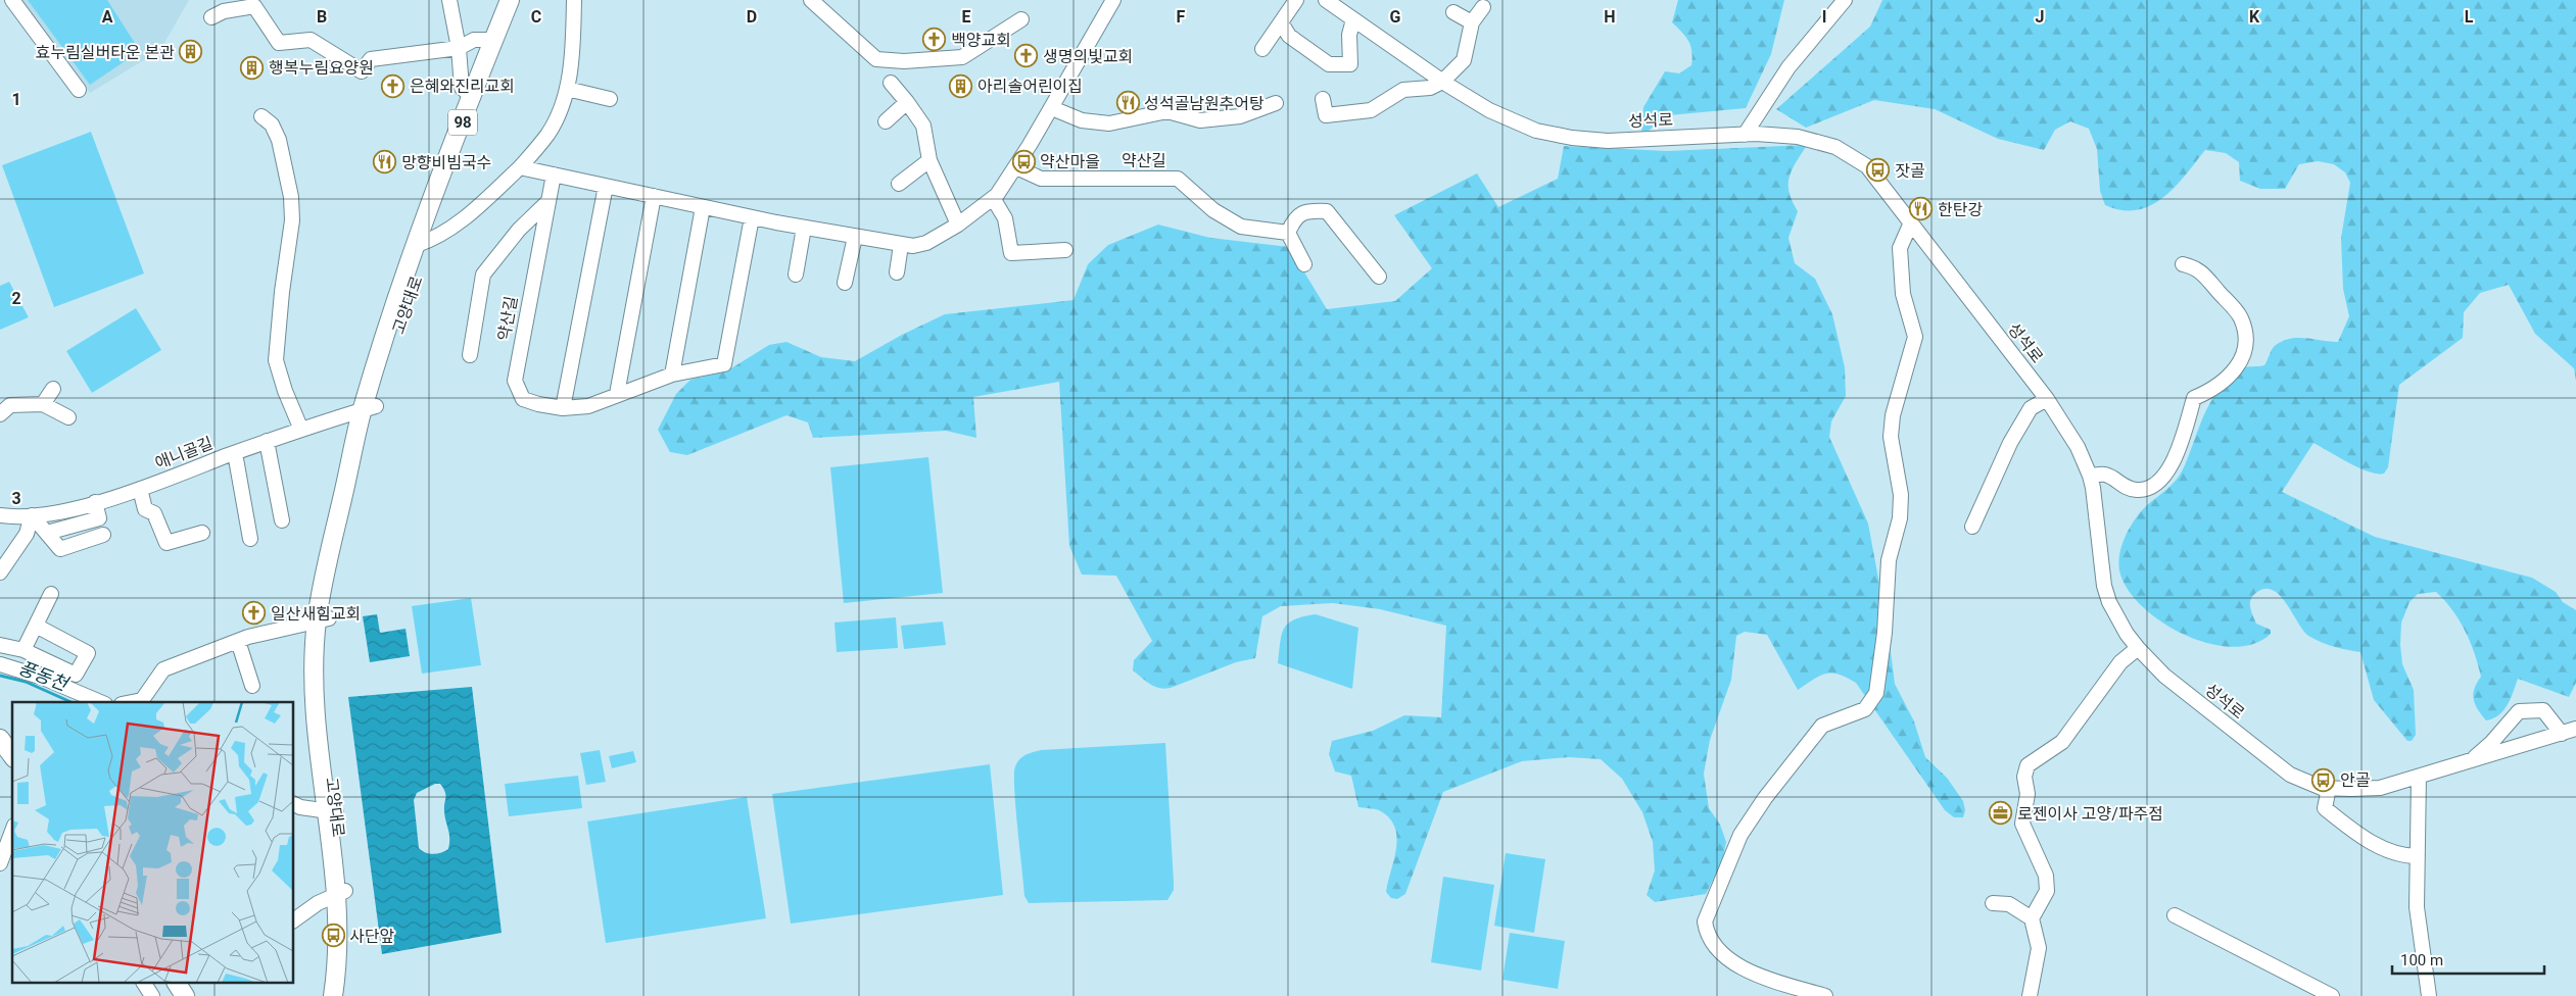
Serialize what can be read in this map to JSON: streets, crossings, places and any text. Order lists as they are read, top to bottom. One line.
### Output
{"streets":{"main road":["98","고양대로"],"street":["성석로","약산길","애니골길"]},"crossings":[["고양대로","애니골길"]],"water":["풍동천"],"places":{"church":["백양교회","생명의빛교회","은혜와진리교회","일산새힘교회"],"building":["효누림실버타운 본관","행복누림요양원","아리솔어린이집"],"restaurant":["성석골남원추어탕","망향비빔국수","한탄강"],"bus stop":["약산마을","잣골","안골","사단앞"],"office":["로젠이사 고양/파주점"]},"scale_bar":"100 m","grid":{"columns":["A","B","C","D","E","F","G","H","I","J","K","L"],"rows":["1","2","3"]}}
